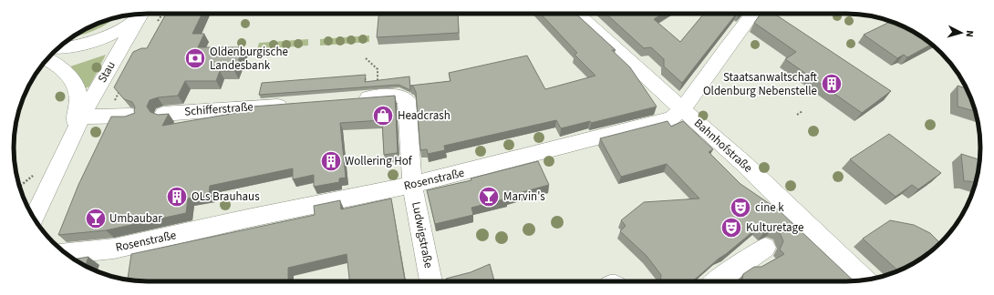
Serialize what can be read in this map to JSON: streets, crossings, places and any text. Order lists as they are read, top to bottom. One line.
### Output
{"streets":{"street":["Stau","Schifferstraße","Bahnhofstraße","Rosenstraße","Ludwigstraße"]},"crossings":[["Bahnhofstraße","Rosenstraße"],["Rosenstraße","Ludwigstraße"]],"places":{"bank":["Oldenburgische Landesbank"],"building":["Staatsanwaltschaft Oldenburg Nebenstelle","Wollering Hof","OLs Brauhaus"],"shop":["Headcrash"],"bar":["Marvin's","Umbaubar"],"theatre":["cine k","Kulturetage"]},"north":"right"}
